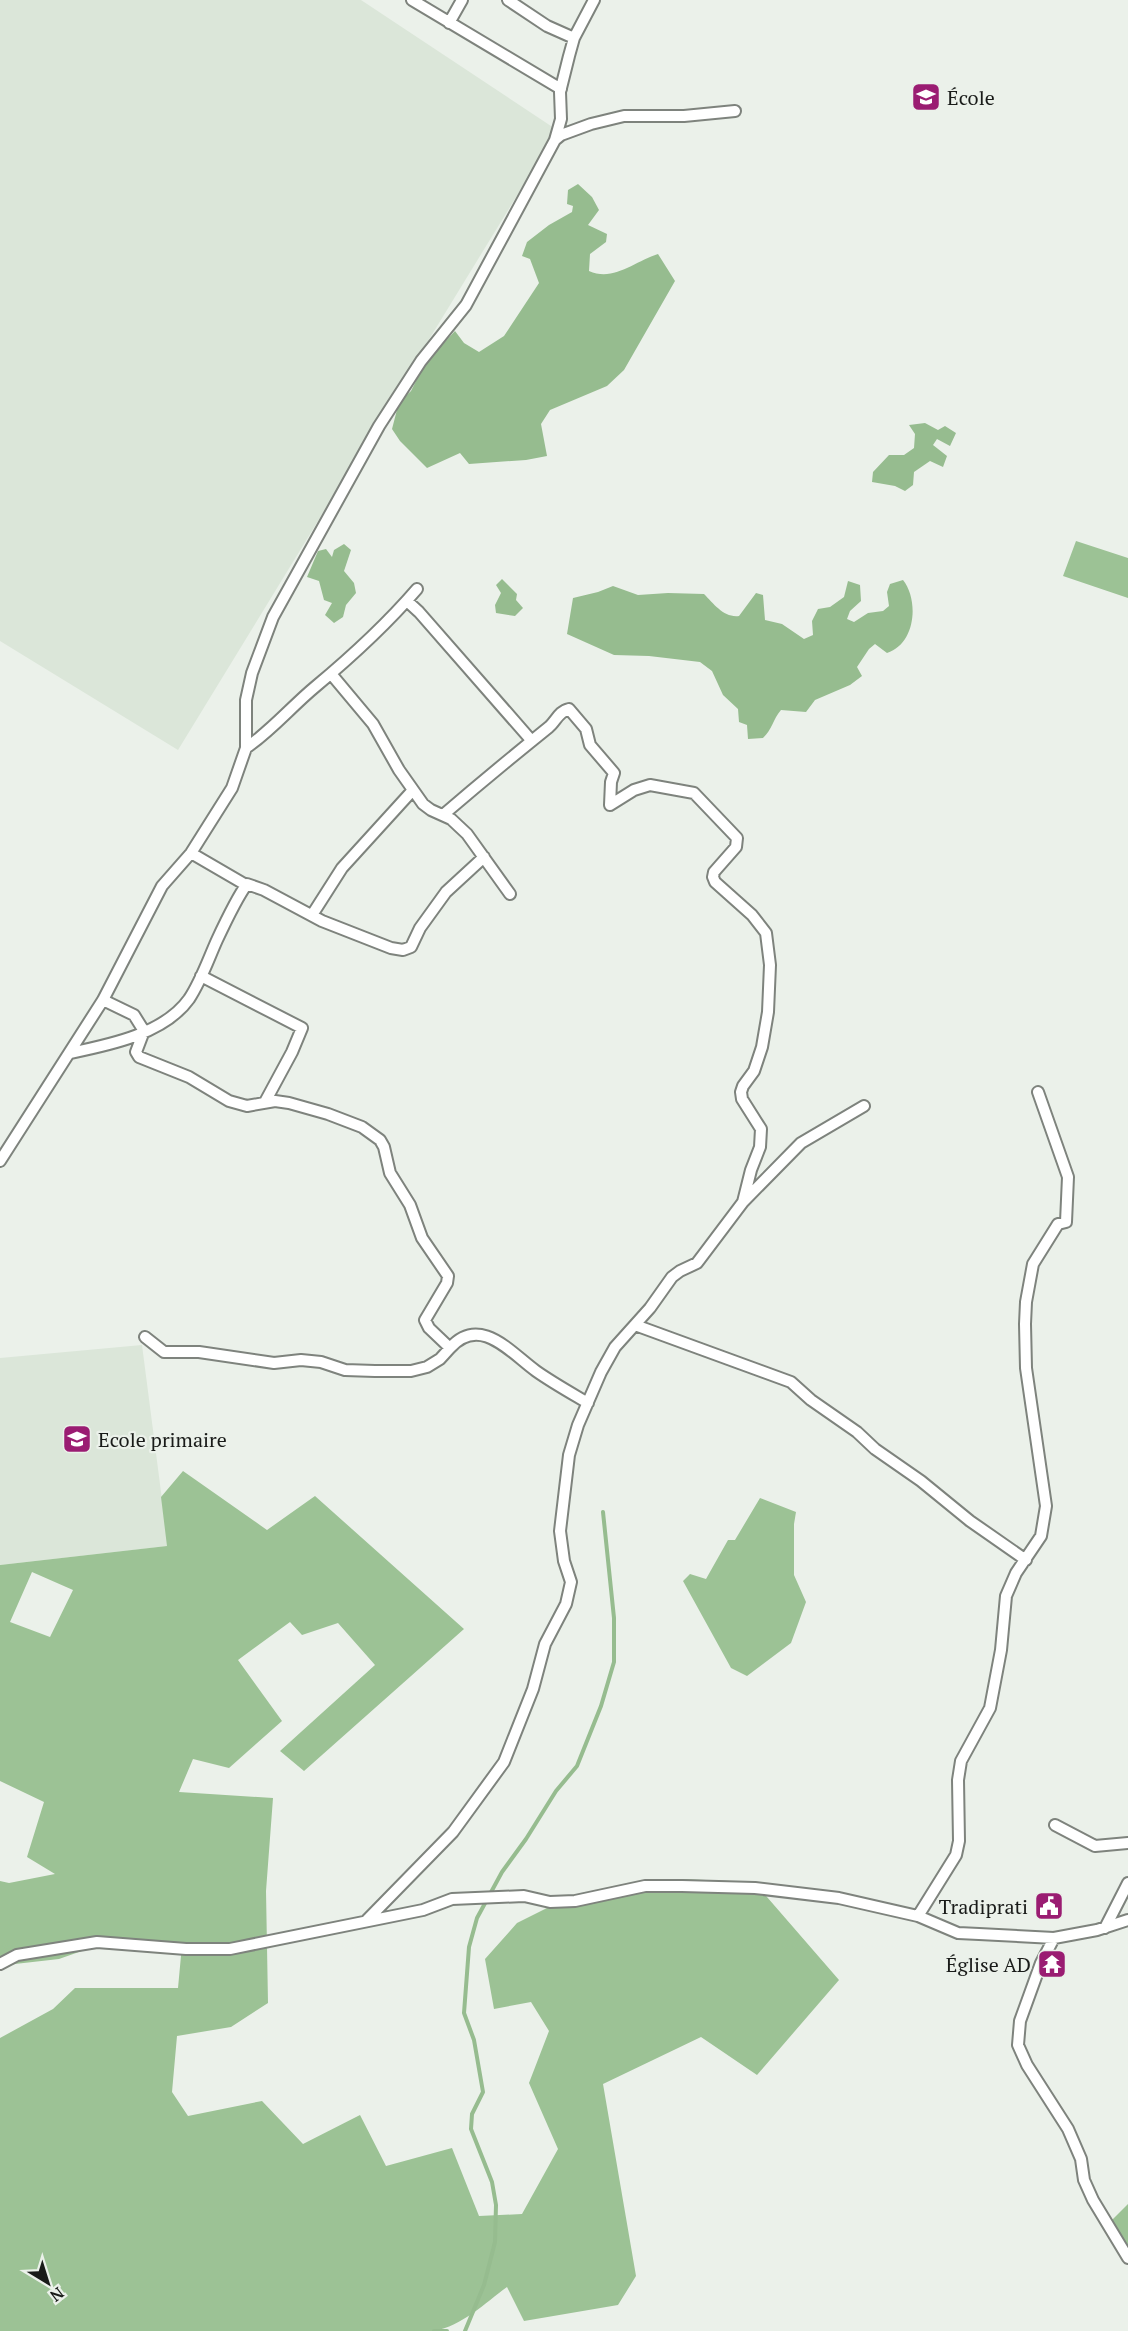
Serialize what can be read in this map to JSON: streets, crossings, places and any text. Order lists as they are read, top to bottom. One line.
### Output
{"places":{"school or university":["École","Ecole primaire"],"public building":["Tradiprati"],"temple":["Église AD"]},"north":"bottom right"}
